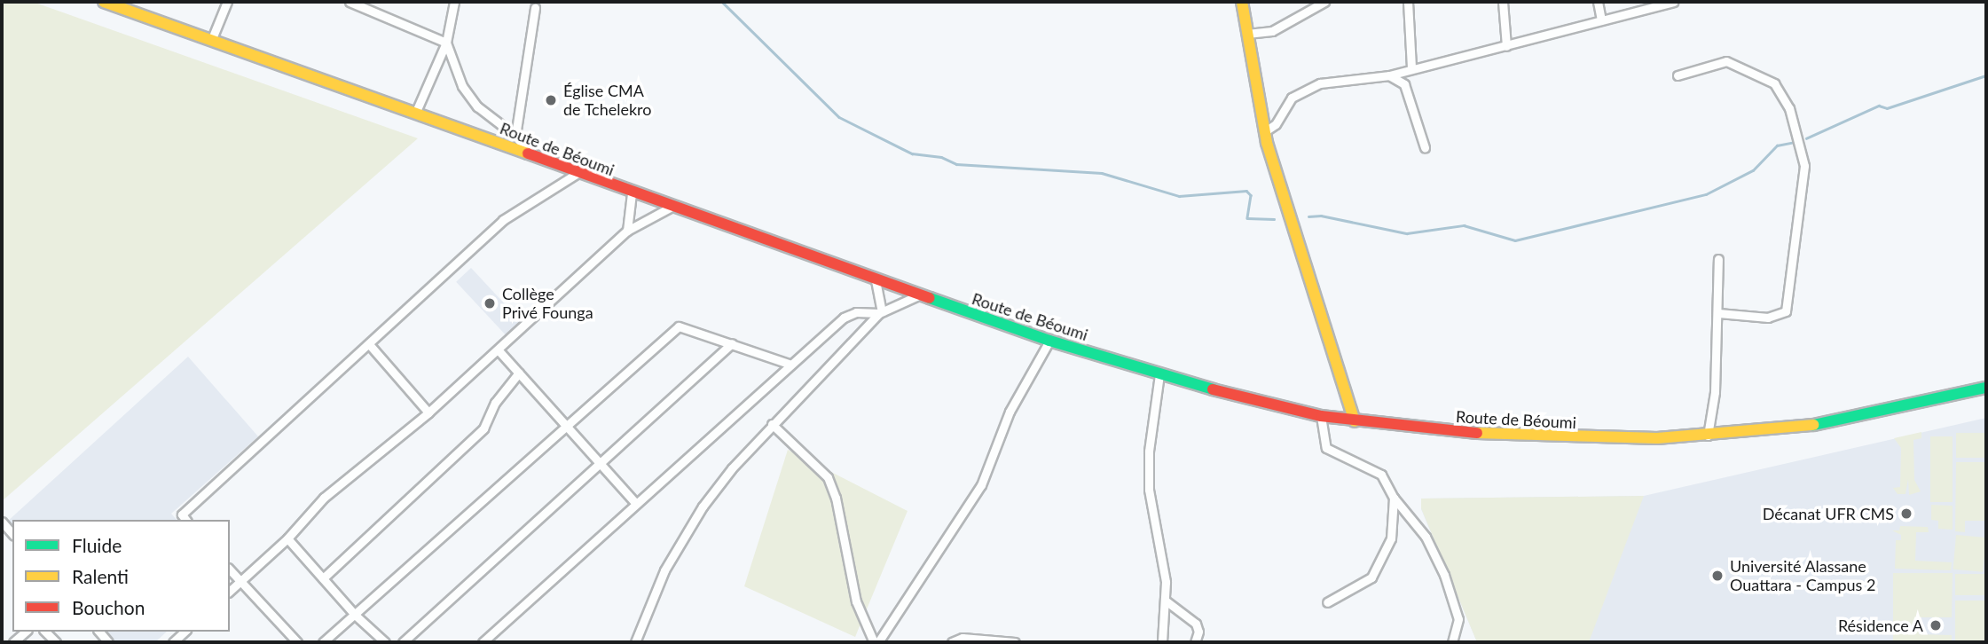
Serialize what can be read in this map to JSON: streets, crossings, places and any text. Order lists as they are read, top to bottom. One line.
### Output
{"streets":{"main road":["Route de Béoumi"]},"places":["Église CMA de Tchelekro","Collège Privé Founga","Décanat UFR CMS","Université Alassane Ouattara - Campus 2","Résidence A"],"legend":["Fluide","Ralenti","Bouchon"]}
